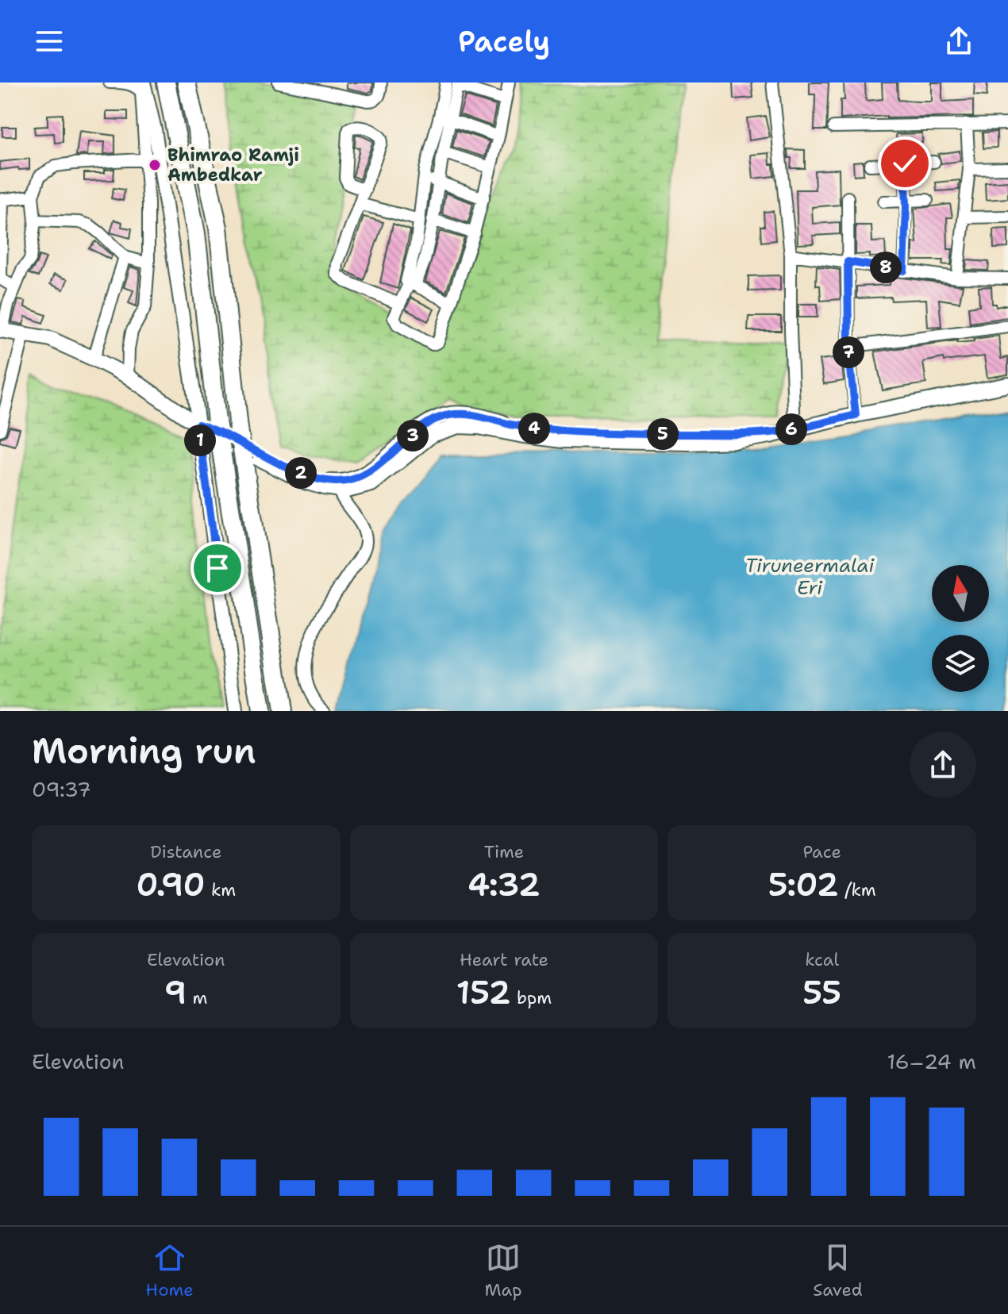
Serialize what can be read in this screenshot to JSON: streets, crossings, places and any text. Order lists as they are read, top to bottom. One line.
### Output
{"water":["Tiruneermalai Eri"],"places":["Bhimrao Ramji Ambedkar"],"north":"top","page":{"header":"Pacely","pins":["8","7","4","6","5","3","1","2"],"heading":["Morning run","09:37"],"stats":[["Distance","0.90 km"],["Time","4:32"],["Pace","5:02 /km"],["Elevation","9 m"],["Heart rate","152 bpm"],["kcal","55"]],"chart":["Elevation","16–24 m"],"tabs":["Home","Map","Saved"]}}
